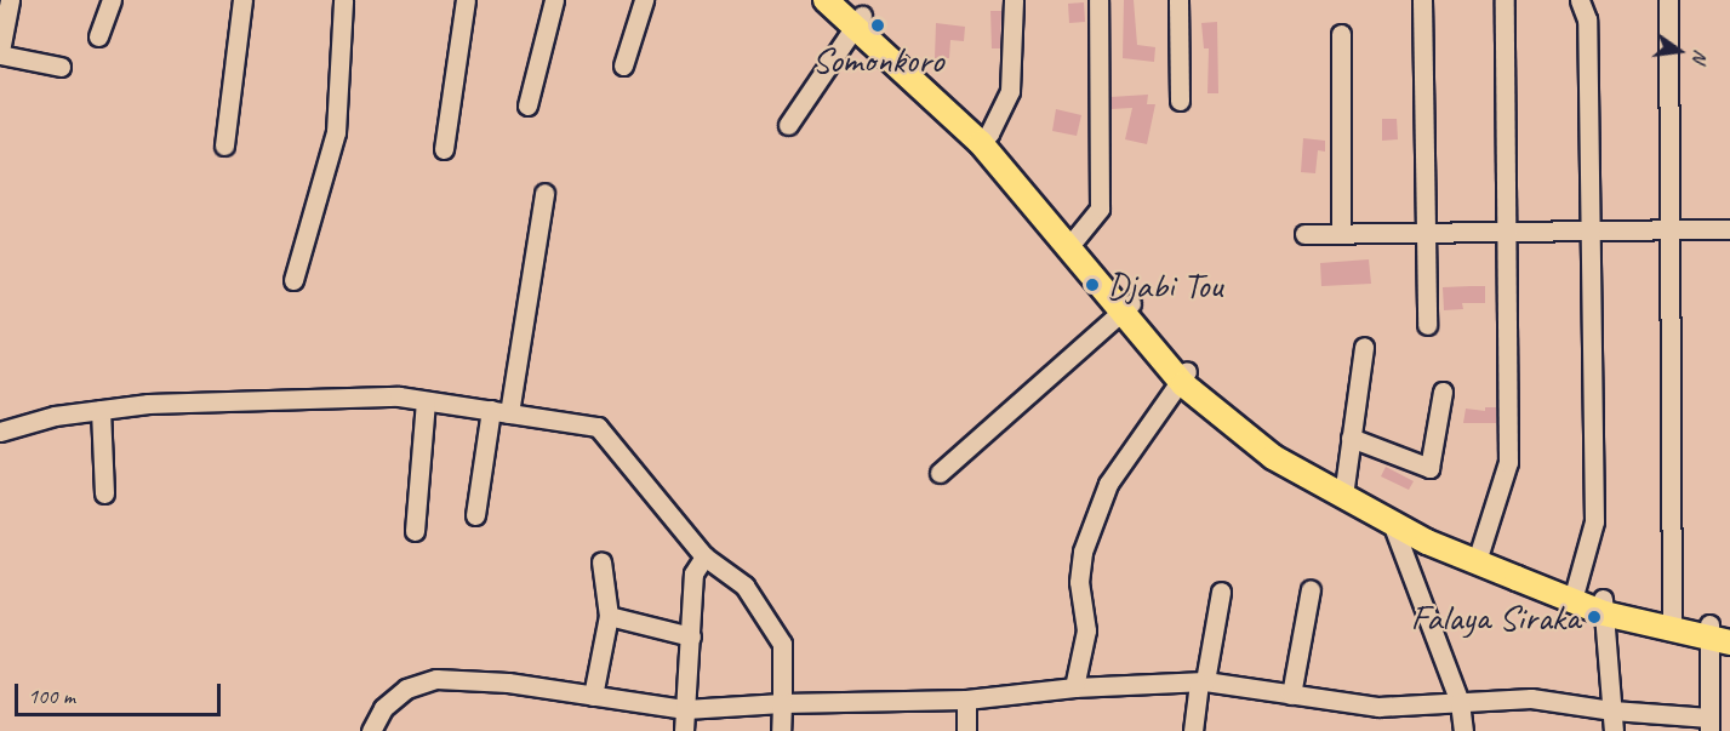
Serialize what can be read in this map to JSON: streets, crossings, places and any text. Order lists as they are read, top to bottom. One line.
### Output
{"places":["Somonkoro","Djabi Tou","Falaya Siraka"],"scale_bar":"100 m","north":"right"}
